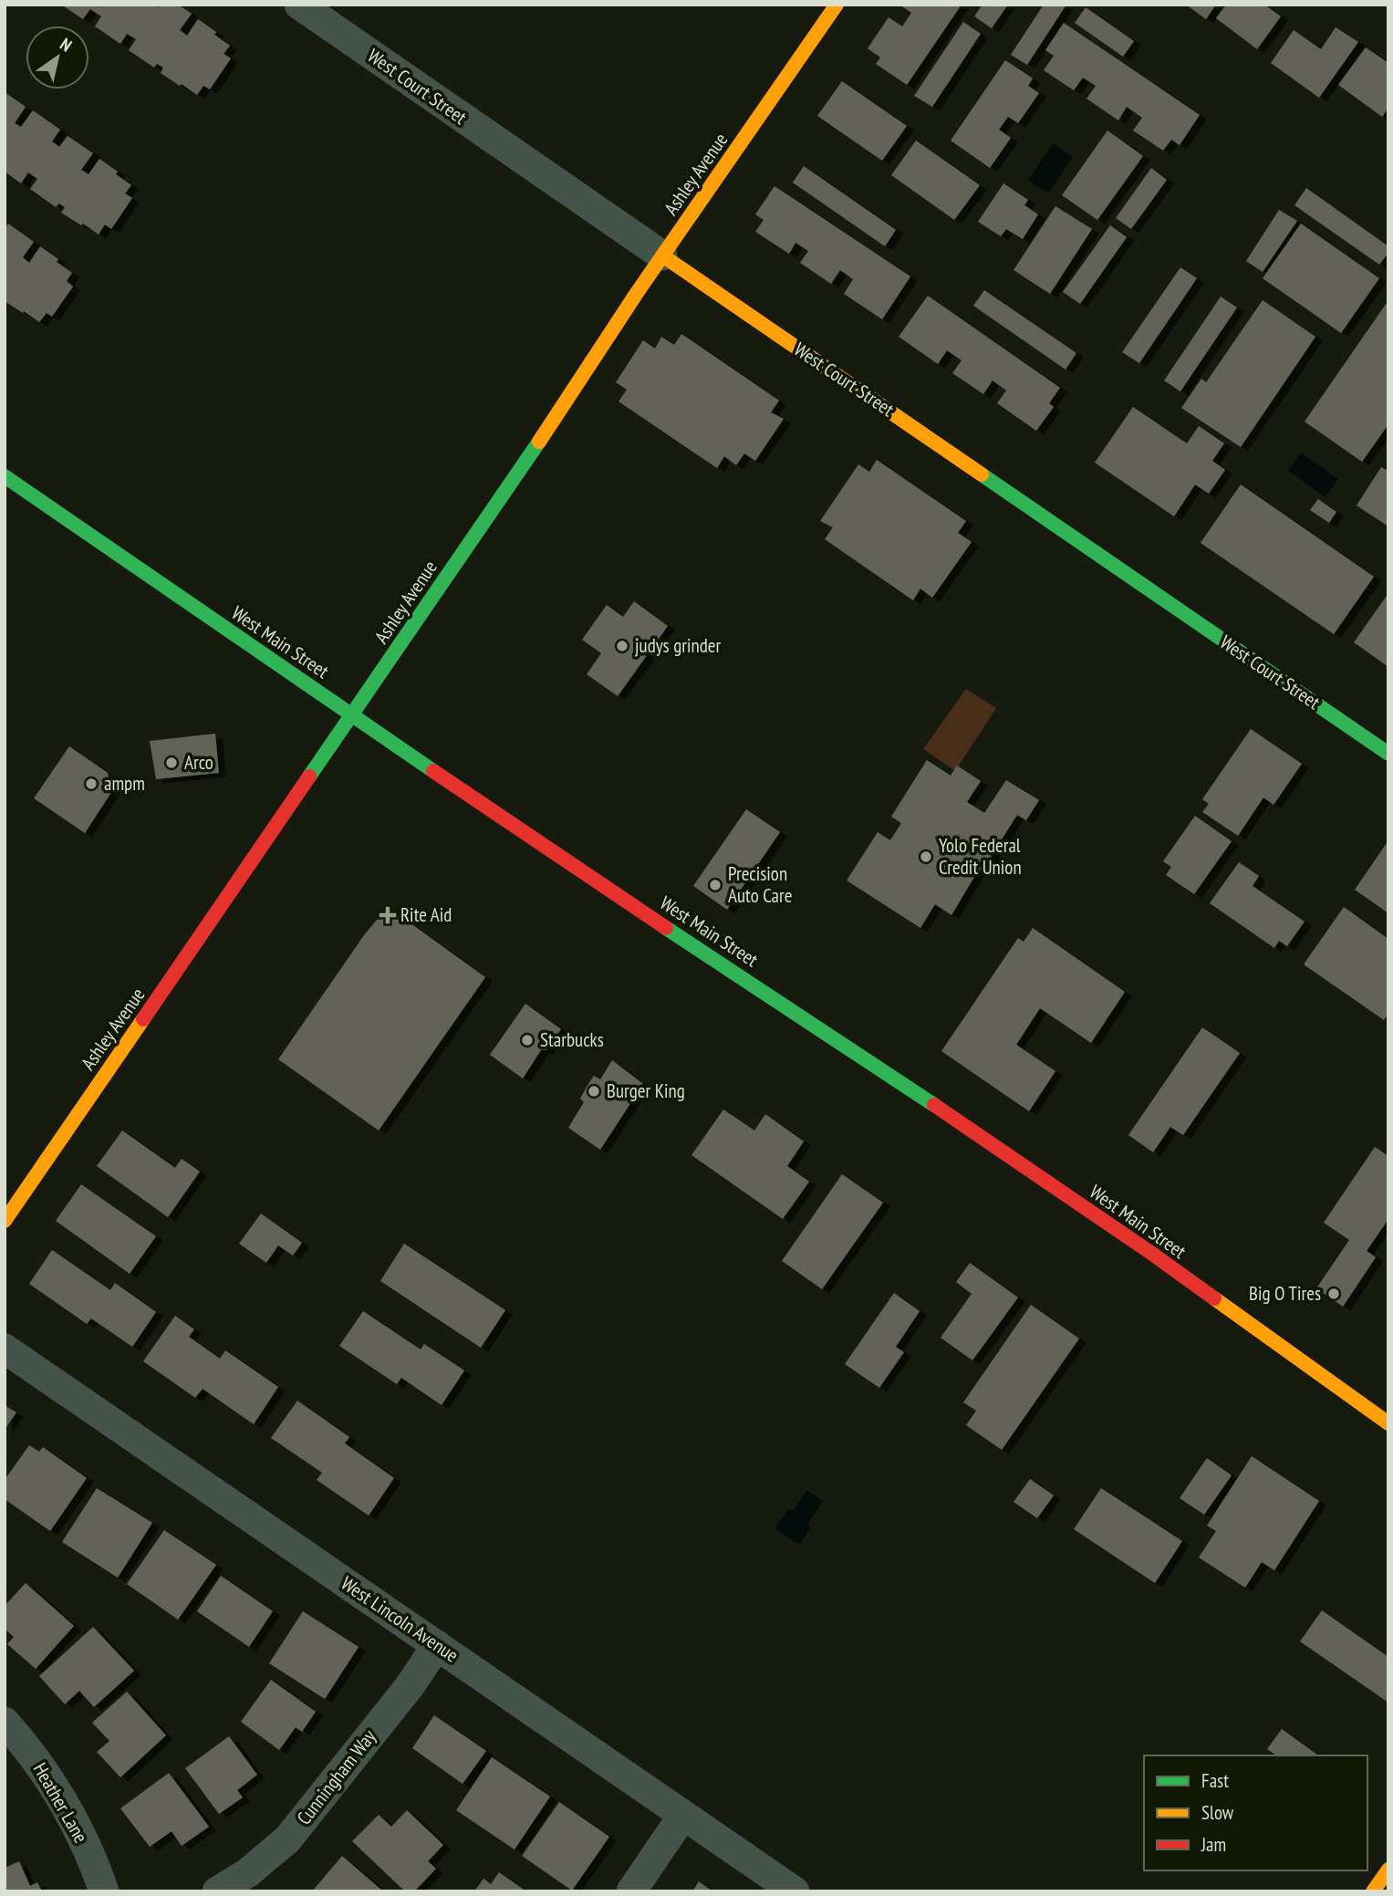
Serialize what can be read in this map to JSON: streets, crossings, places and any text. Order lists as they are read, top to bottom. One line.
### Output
{"streets":{"street":["West Court Street","Ashley Avenue","West Main Street","West Lincoln Avenue","Cunningham Way","Heather Lane"]},"crossings":[["West Court Street","Ashley Avenue"],["Ashley Avenue","West Main Street"],["West Lincoln Avenue","Cunningham Way"]],"places":{"other":["judys grinder","Arco","ampm","Yolo Federal Credit Union","Precision Auto Care","Starbucks","Burger King","Big O Tires"],"health":["Rite Aid"]},"legend":["Fast","Slow","Jam"],"north":"top right"}
